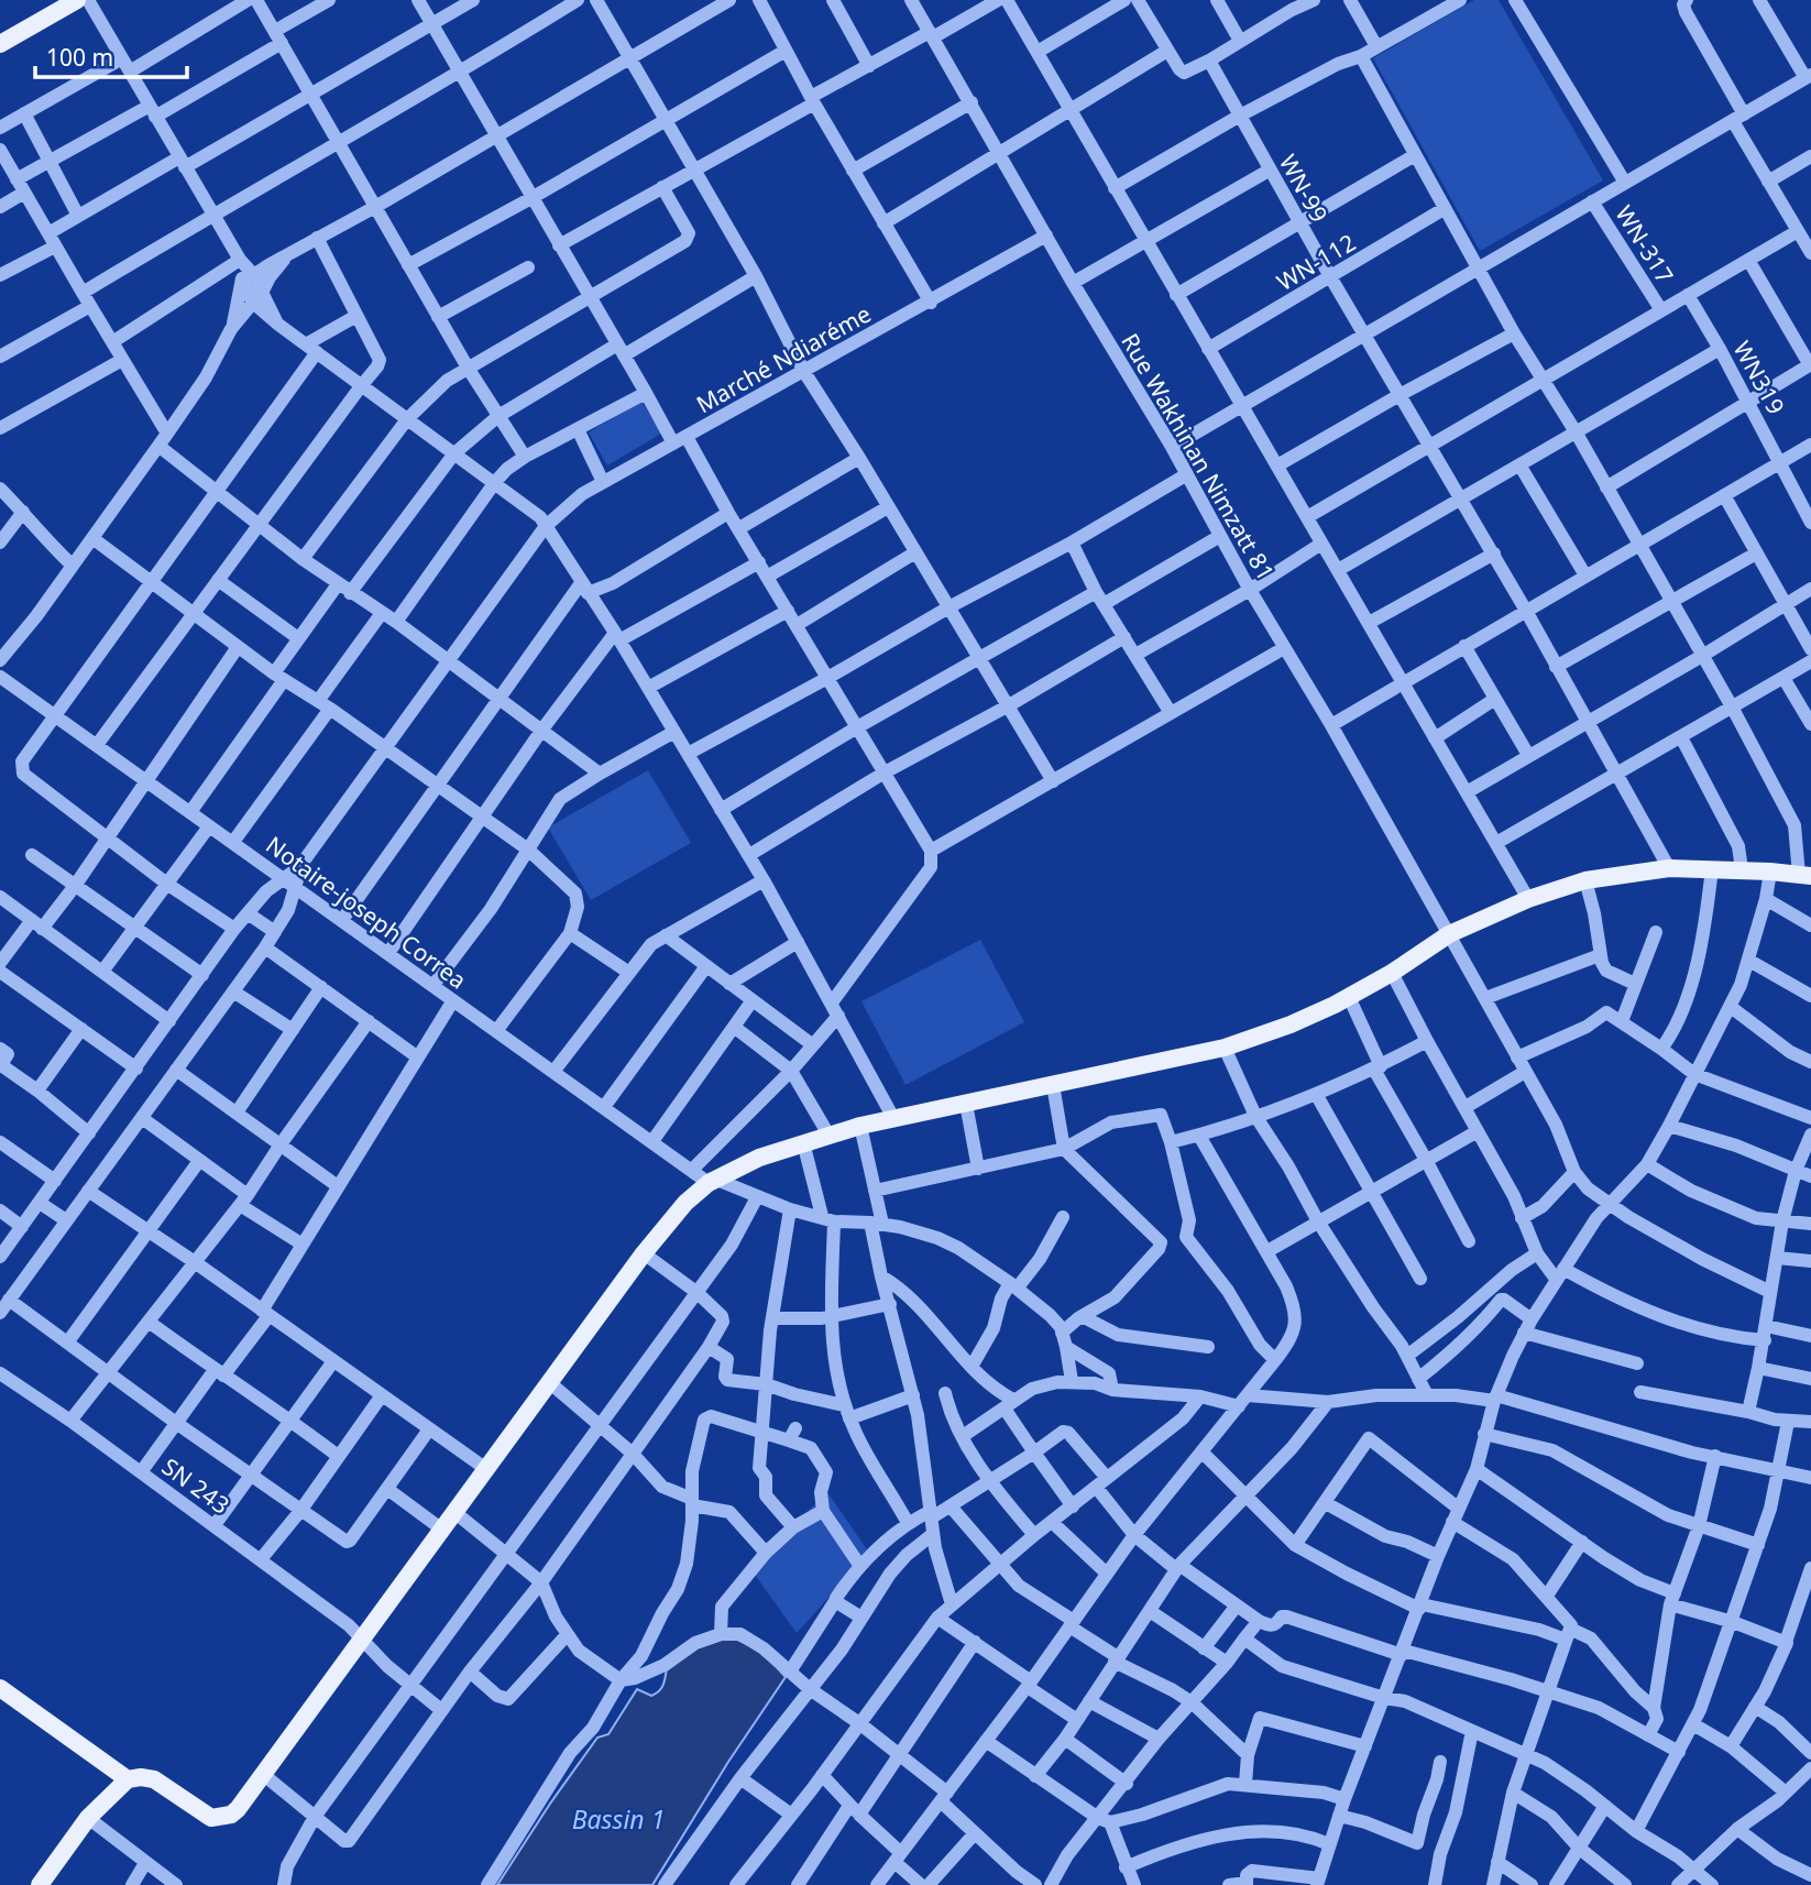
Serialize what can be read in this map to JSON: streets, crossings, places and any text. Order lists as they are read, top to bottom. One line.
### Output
{"streets":{"street":["WN-99","WN-317","WN-112","Marché Ndiaréme","WN319","Rue Wakhinan Nimzatt 81","Notaire-joseph Correa","SN 243"]},"crossings":[["WN-99","WN-112"],["Marché Ndiaréme","Rue Wakhinan Nimzatt 81"]],"water":["Bassin 1"],"scale_bar":"100 m"}
